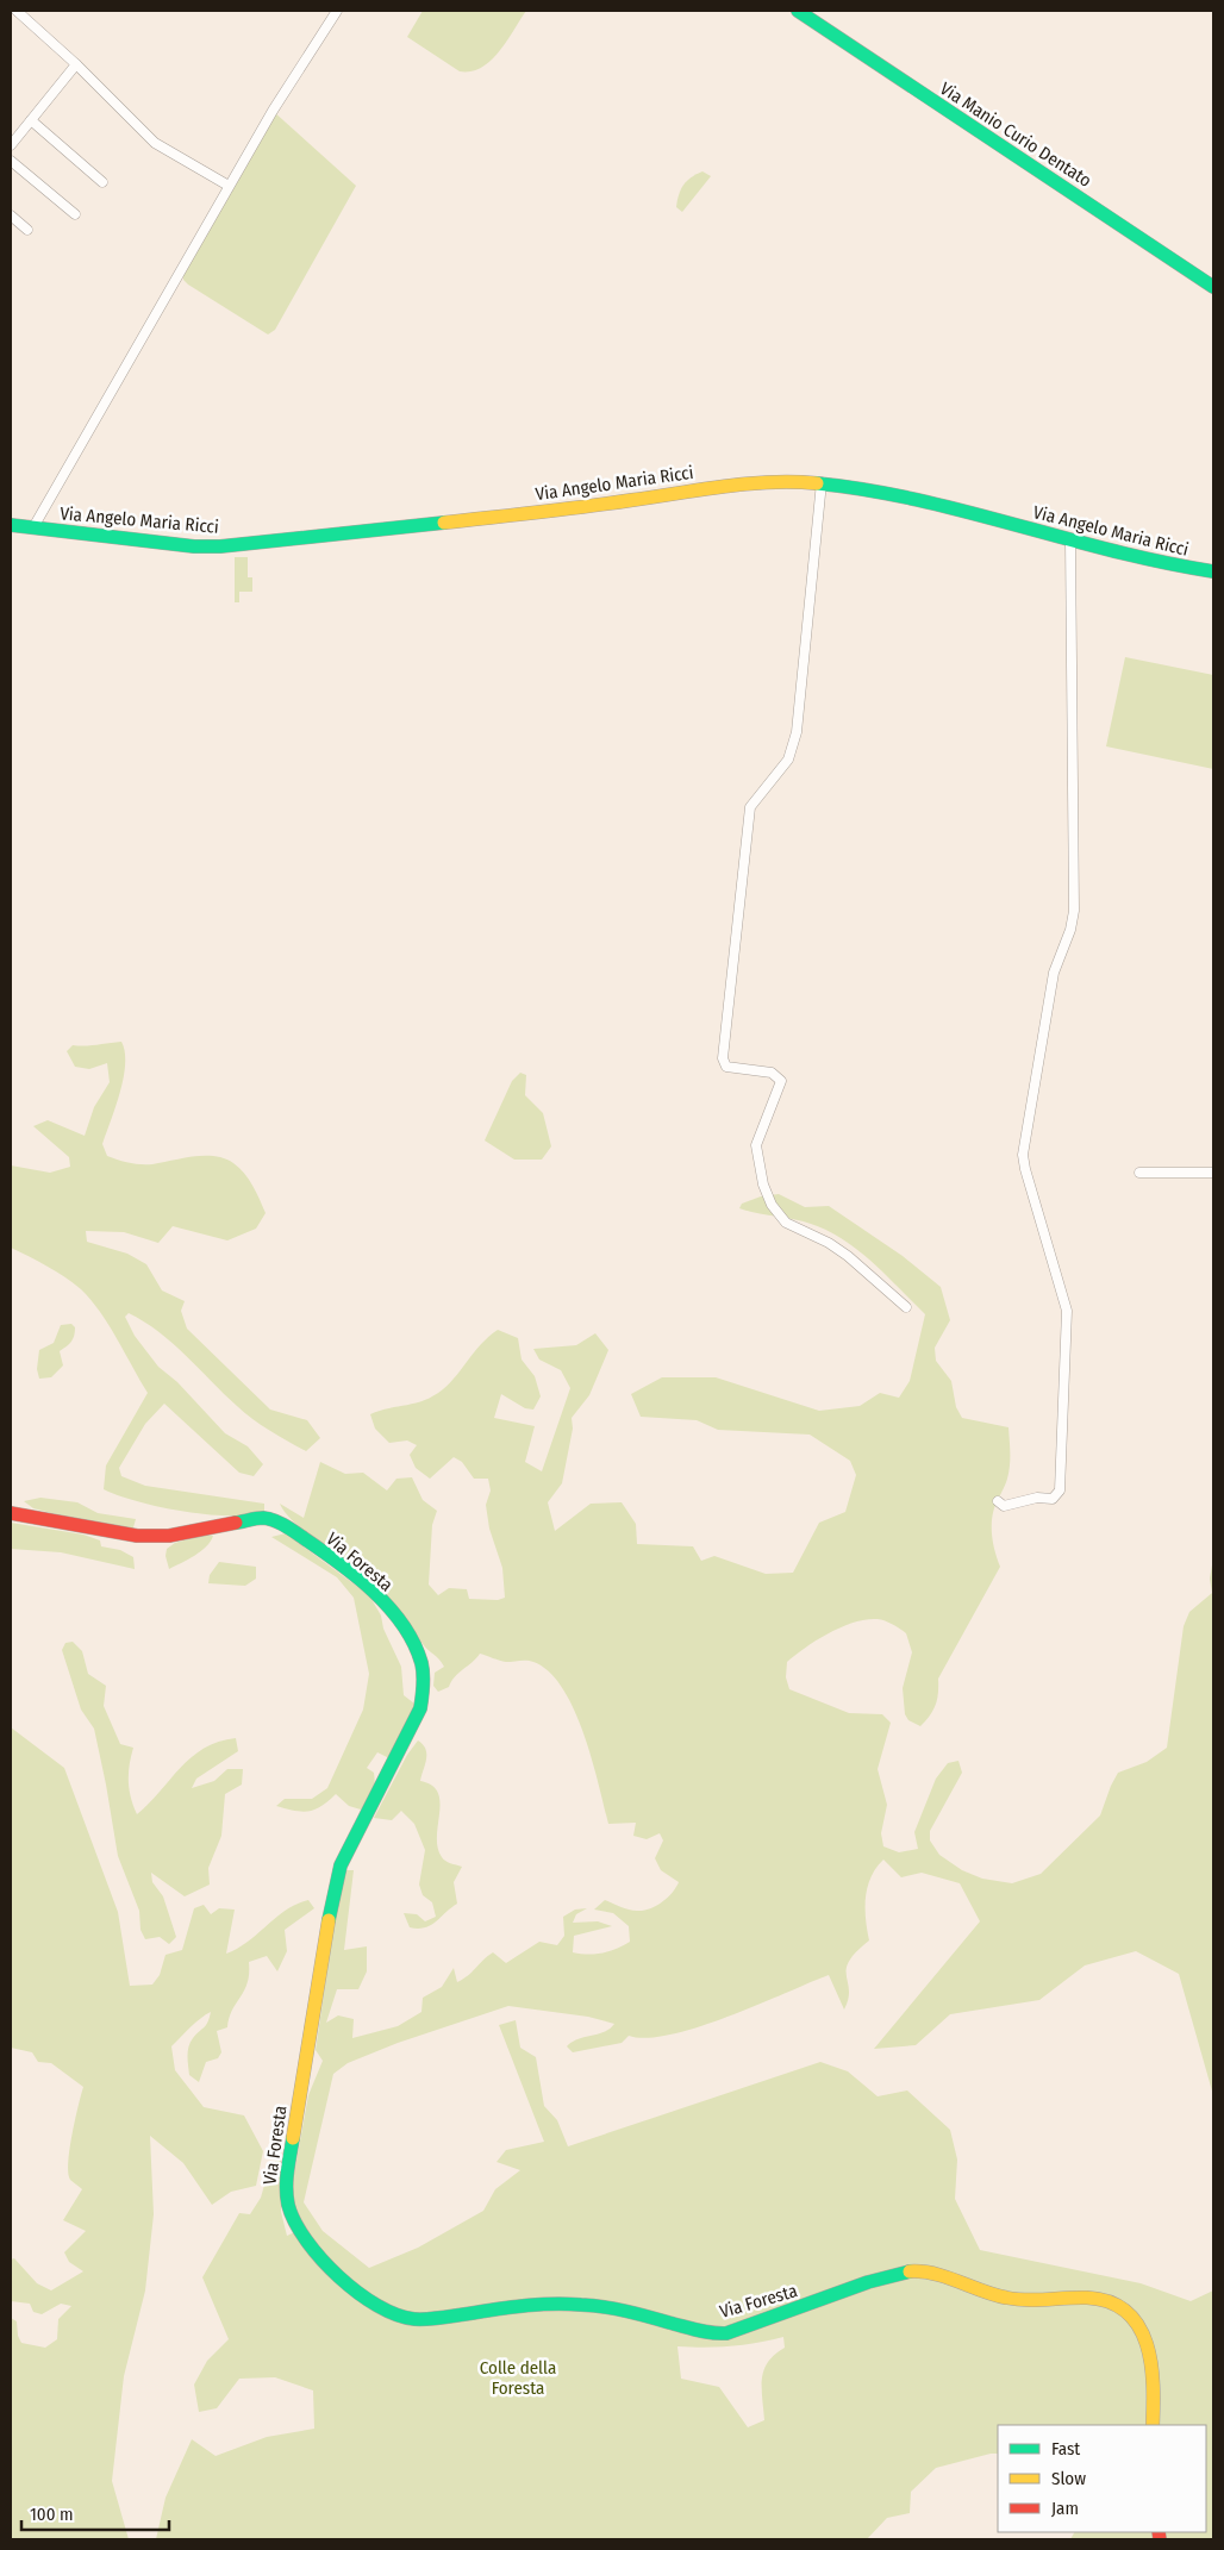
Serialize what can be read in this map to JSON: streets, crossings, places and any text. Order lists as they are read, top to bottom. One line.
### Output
{"streets":{"main road":["Via Manio Curio Dentato","Via Angelo Maria Ricci","Via Foresta"]},"parks":["Colle della Foresta"],"legend":["Fast","Slow","Jam"],"scale_bar":"100 m"}
